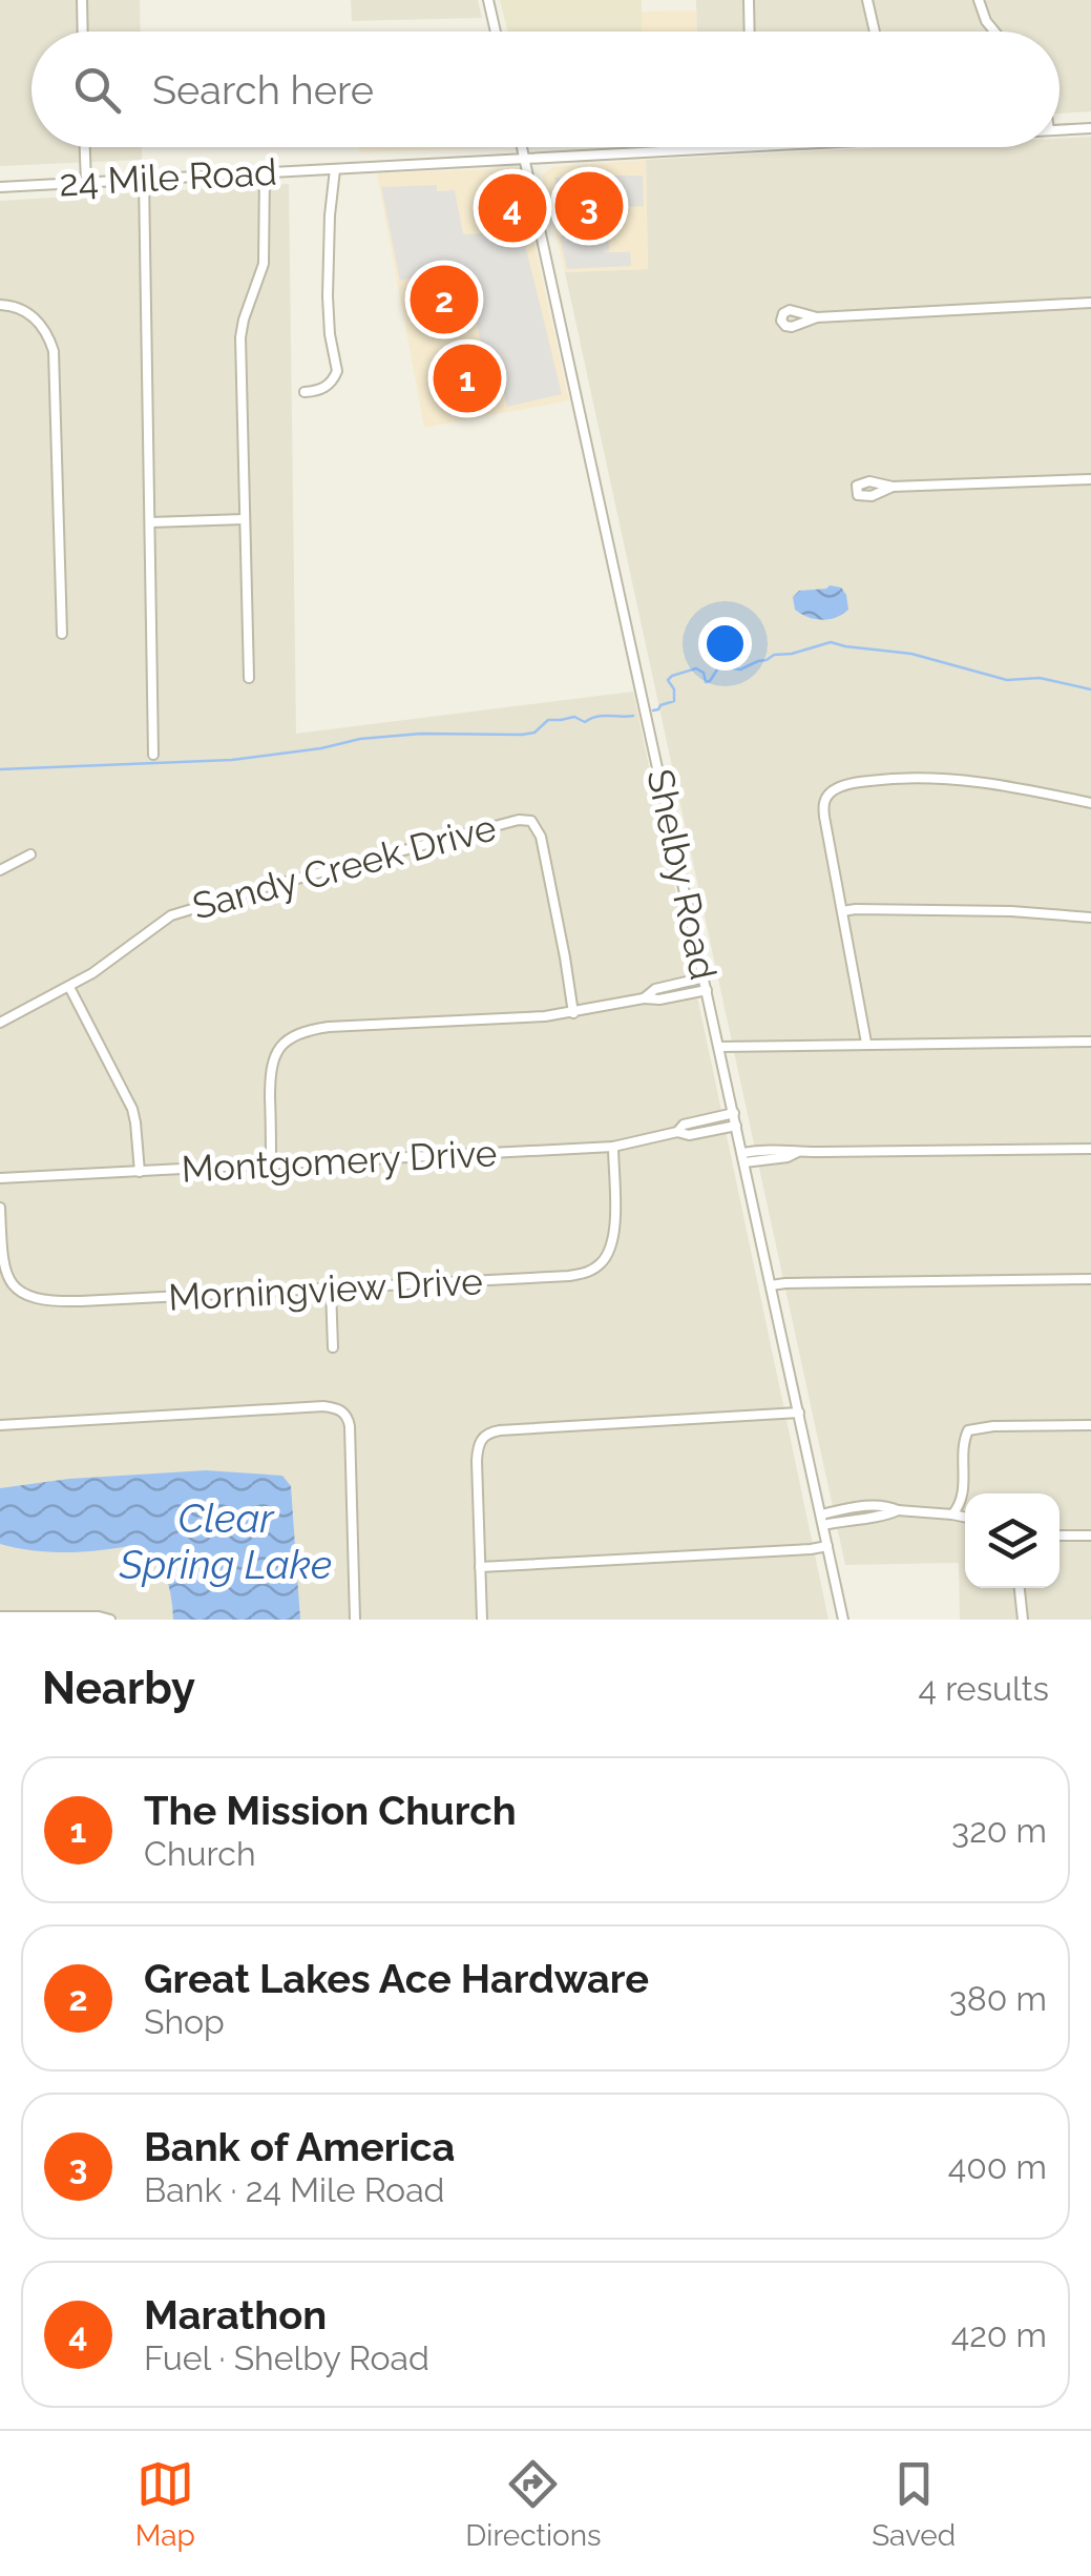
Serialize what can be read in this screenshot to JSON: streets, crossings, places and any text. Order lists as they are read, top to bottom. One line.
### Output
{"streets":{"street":["24 Mile Road","Sandy Creek Drive","Shelby Road","Montgomery Drive","Morningview Drive"]},"crossings":[["24 Mile Road","Shelby Road"],["Shelby Road","Montgomery Drive"],["Montgomery Drive","Morningview Drive"]],"water":["Clear Spring Lake"],"page":{"search":"Search here","pins":["3","4","2","1"],"heading":["Nearby","4 results"],"list":[{"mark":"1","name":"The Mission Church","note":"Church","value":"320 m"},{"mark":"2","name":"Great Lakes Ace Hardware","note":"Shop","value":"380 m"},{"mark":"3","name":"Bank of America","note":"Bank · 24 Mile Road","value":"400 m"},{"mark":"4","name":"Marathon","note":"Fuel · Shelby Road","value":"420 m"}],"nav":["Map","Directions","Saved"]}}
